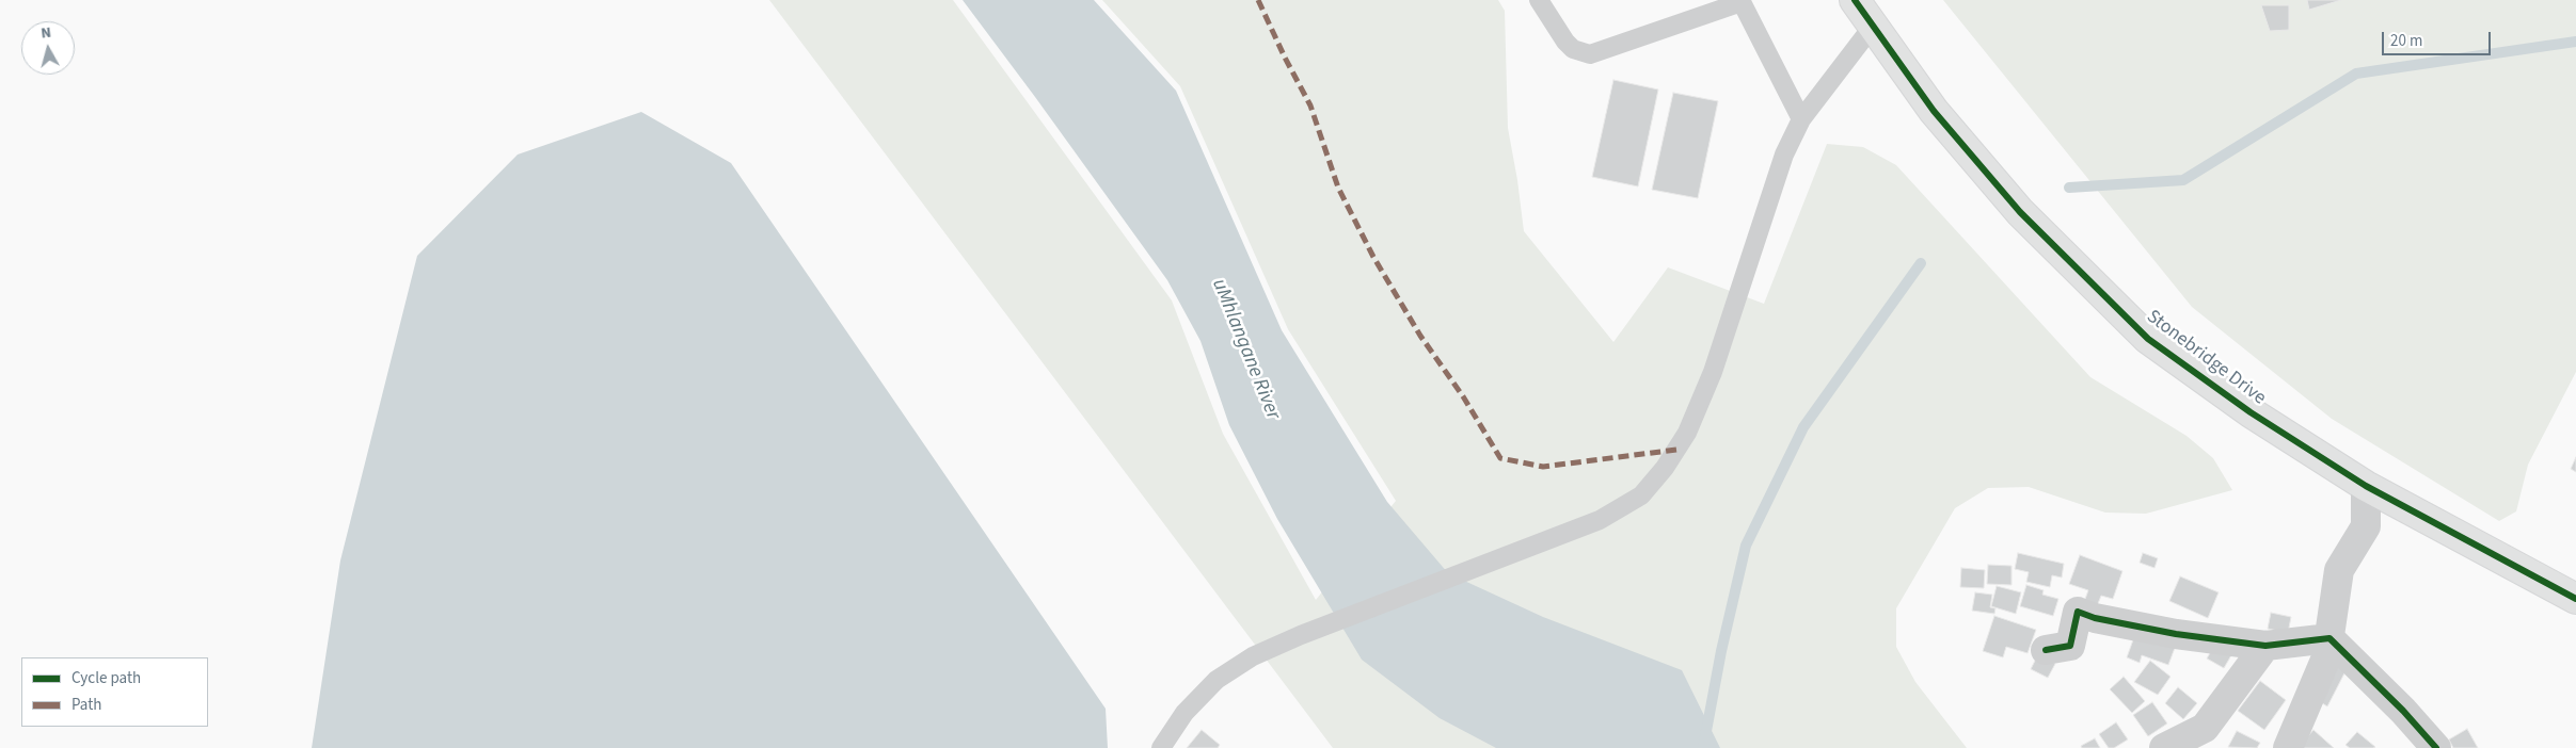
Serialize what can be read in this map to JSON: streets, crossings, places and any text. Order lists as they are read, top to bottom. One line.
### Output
{"streets":{"street":["Stonebridge Drive"]},"water":["uMhlangane River"],"legend":["Cycle path","Path"],"scale_bar":"20 m","north":"top"}
